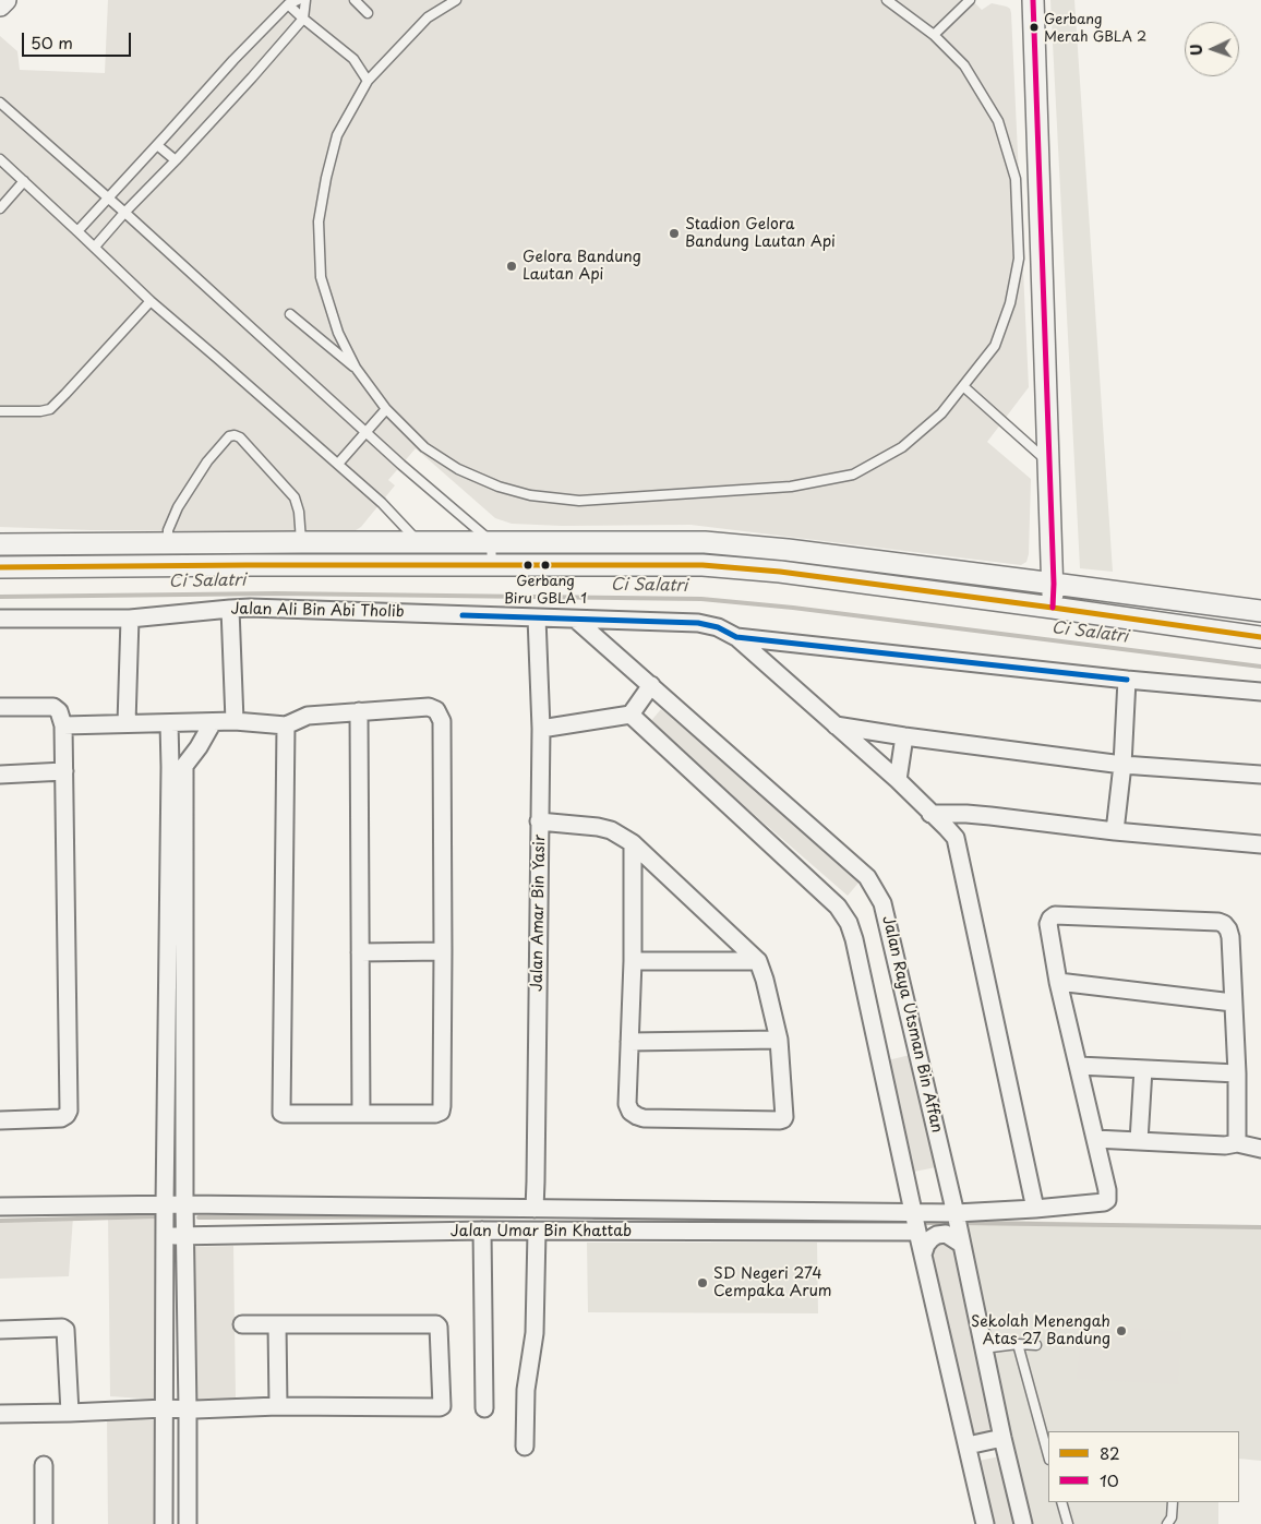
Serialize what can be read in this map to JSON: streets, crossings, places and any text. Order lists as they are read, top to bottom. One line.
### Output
{"streets":{"street":["Jalan Ali Bin Abi Tholib","Jalan Amar Bin Yasir","Jalan Raya Utsman Bin Affan","Jalan Umar Bin Khattab"]},"crossings":[["Jalan Ali Bin Abi Tholib","Jalan Amar Bin Yasir"],["Jalan Ali Bin Abi Tholib","Jalan Raya Utsman Bin Affan"],["Jalan Amar Bin Yasir","Jalan Umar Bin Khattab"]],"water":["Ci Salatri"],"places":["Gerbang Merah GBLA 2","Stadion Gelora Bandung Lautan Api","Gelora Bandung Lautan Api","Gerbang Biru GBLA 1","SD Negeri 274 Cempaka Arum","Sekolah Menengah Atas 27 Bandung"],"lines":["transit line 10","transit line 82"],"legend":["82","10"],"scale_bar":"50 m","north":"left"}
